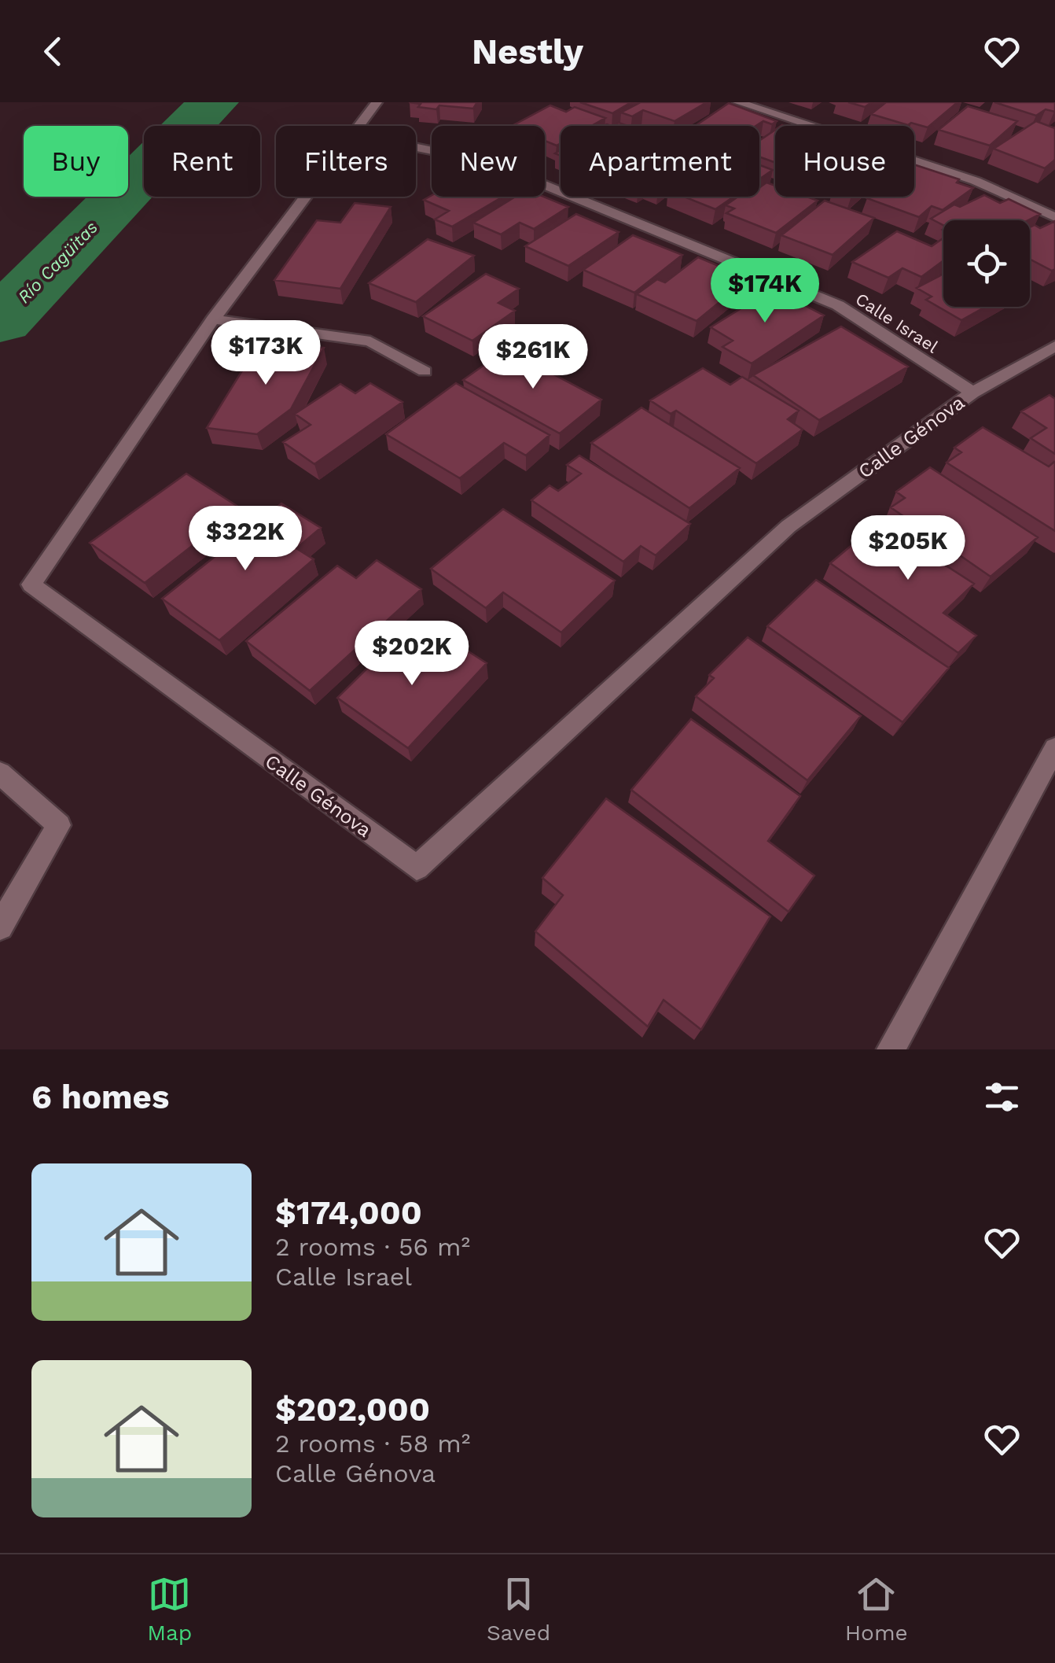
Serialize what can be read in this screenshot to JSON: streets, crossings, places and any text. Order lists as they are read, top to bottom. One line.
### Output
{"streets":{"street":["Calle Israel","Calle Génova"]},"crossings":[["Calle Israel","Calle Génova"]],"water":["Río Cagüitas"],"page":{"header":"Nestly","chip":["Buy","Rent","Filters","New","Apartment","House"],"price":["$174K","$173K","$261K","$322K","$205K","$202K"],"heading":"6 homes","list":[{"name":"$174,000","note":"2 rooms · 56 m² · Calle Israel"},{"name":"$202,000","note":"2 rooms · 58 m² · Calle Génova"}],"tabs":["Map","Saved","Home"]}}
